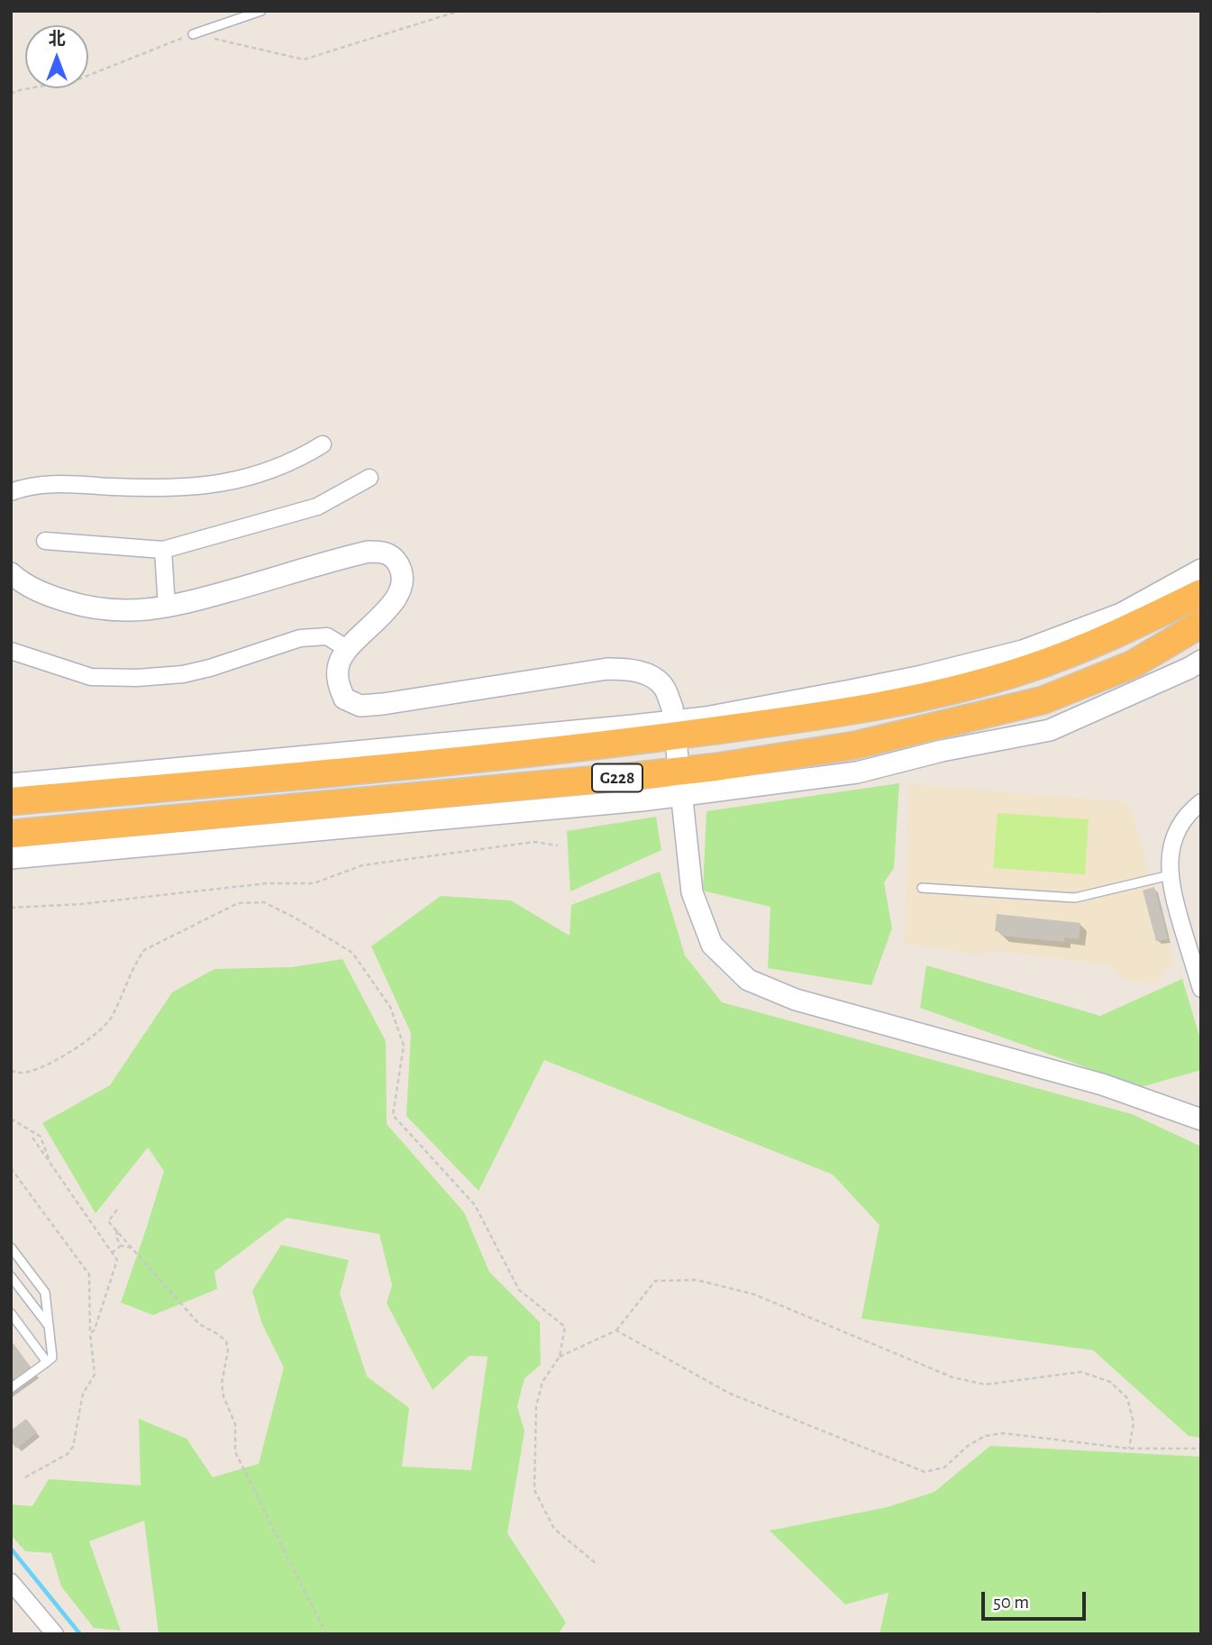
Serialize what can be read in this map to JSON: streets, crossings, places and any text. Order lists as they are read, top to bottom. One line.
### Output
{"streets":{"highway":["G228"]},"scale_bar":"50 m","north":"top"}
